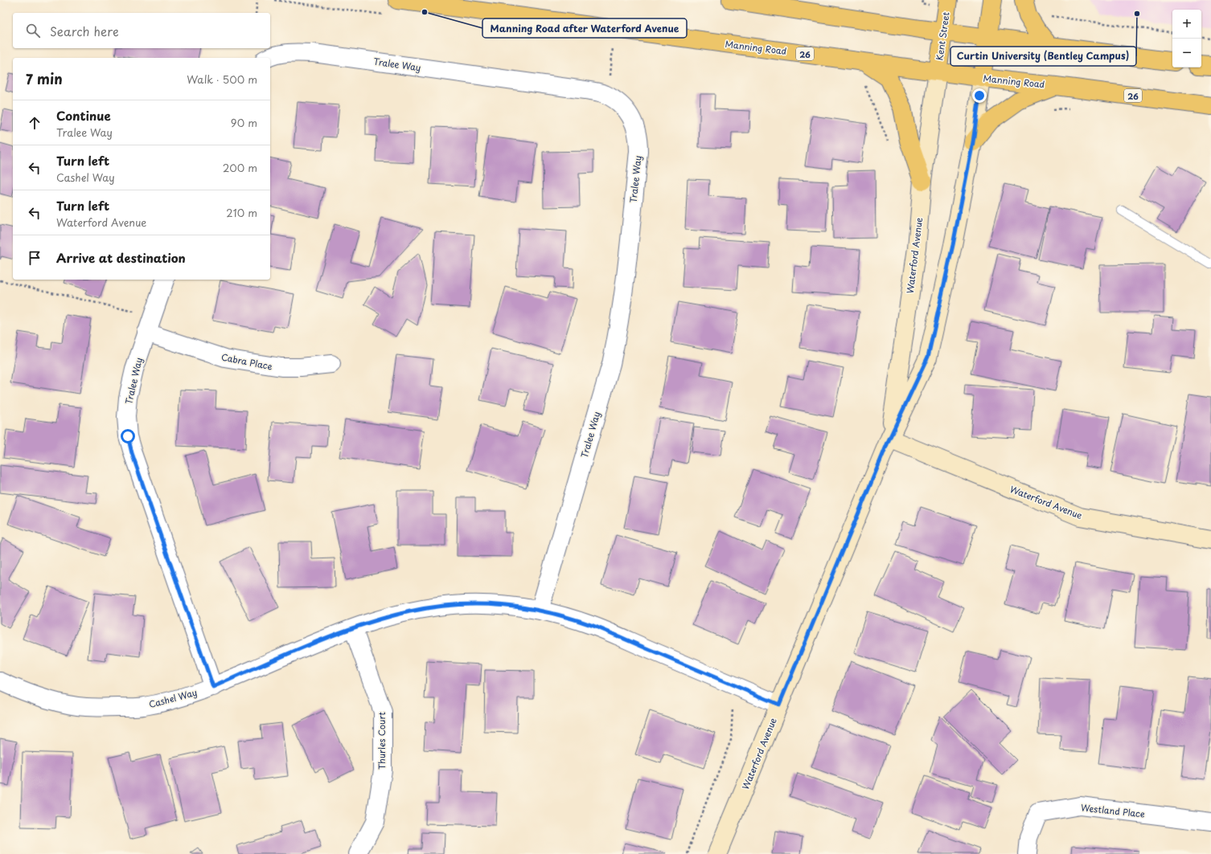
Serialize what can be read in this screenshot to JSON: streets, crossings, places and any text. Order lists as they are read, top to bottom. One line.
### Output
{"streets":{"main road":["Kent Street","Manning Road","26"],"street":["Tralee Way","Waterford Avenue","Cabra Place","Cashel Way","Thurles Court","Westland Place"]},"crossings":[["Kent Street","Manning Road"],["Kent Street","Waterford Avenue"],["Manning Road","Waterford Avenue"],["Tralee Way","Cabra Place"],["Tralee Way","Cashel Way"],["Waterford Avenue","Cashel Way"],["Cashel Way","Thurles Court"]],"places":["Manning Road after Waterford Avenue","Curtin University (Bentley Campus)"],"page":{"map_buttons":["+","−"],"search":"Search here","heading":["7 min","Walk · 500 m"],"list":[["Continue","Tralee Way","90 m"],["Turn left","Cashel Way","200 m"],["Turn left","Waterford Avenue","210 m"],"Arrive at destination"]}}
